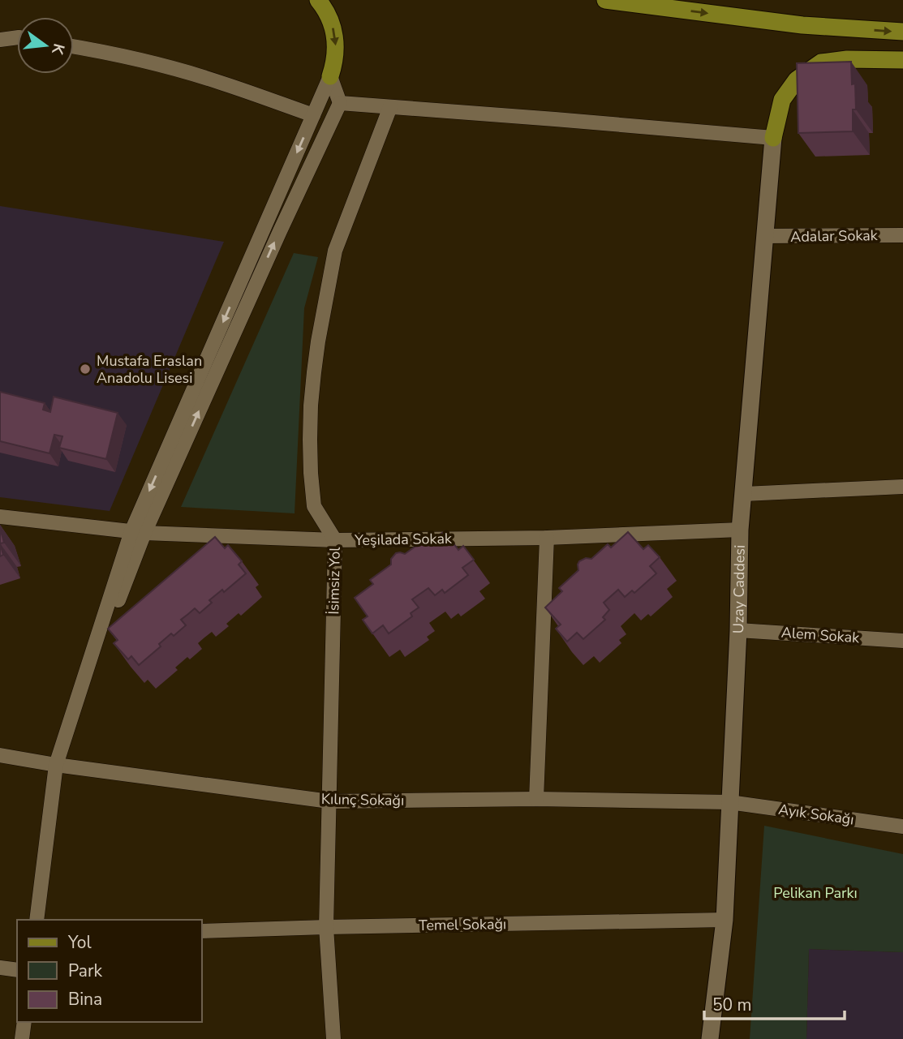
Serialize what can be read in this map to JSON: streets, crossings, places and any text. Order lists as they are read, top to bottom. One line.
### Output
{"streets":{"main road":["Uzay Caddesi"],"street":["Adalar Sokak","Yeşilada Sokak","İsimsiz Yol","Alem Sokak","Kılınç Sokağı","Ayık Sokağı","Temel Sokağı"]},"crossings":[["Adalar Sokak","Uzay Caddesi"],["Yeşilada Sokak","İsimsiz Yol"],["Yeşilada Sokak","Uzay Caddesi"],["İsimsiz Yol","Kılınç Sokağı"],["İsimsiz Yol","Temel Sokağı"],["Uzay Caddesi","Alem Sokak"],["Uzay Caddesi","Kılınç Sokağı"],["Uzay Caddesi","Ayık Sokağı"],["Uzay Caddesi","Temel Sokağı"],["Kılınç Sokağı","Ayık Sokağı"]],"parks":["Pelikan Parkı"],"places":["Mustafa Eraslan Anadolu Lisesi"],"legend":["Yol","Park","Bina"],"scale_bar":"50 m","north":"right"}
